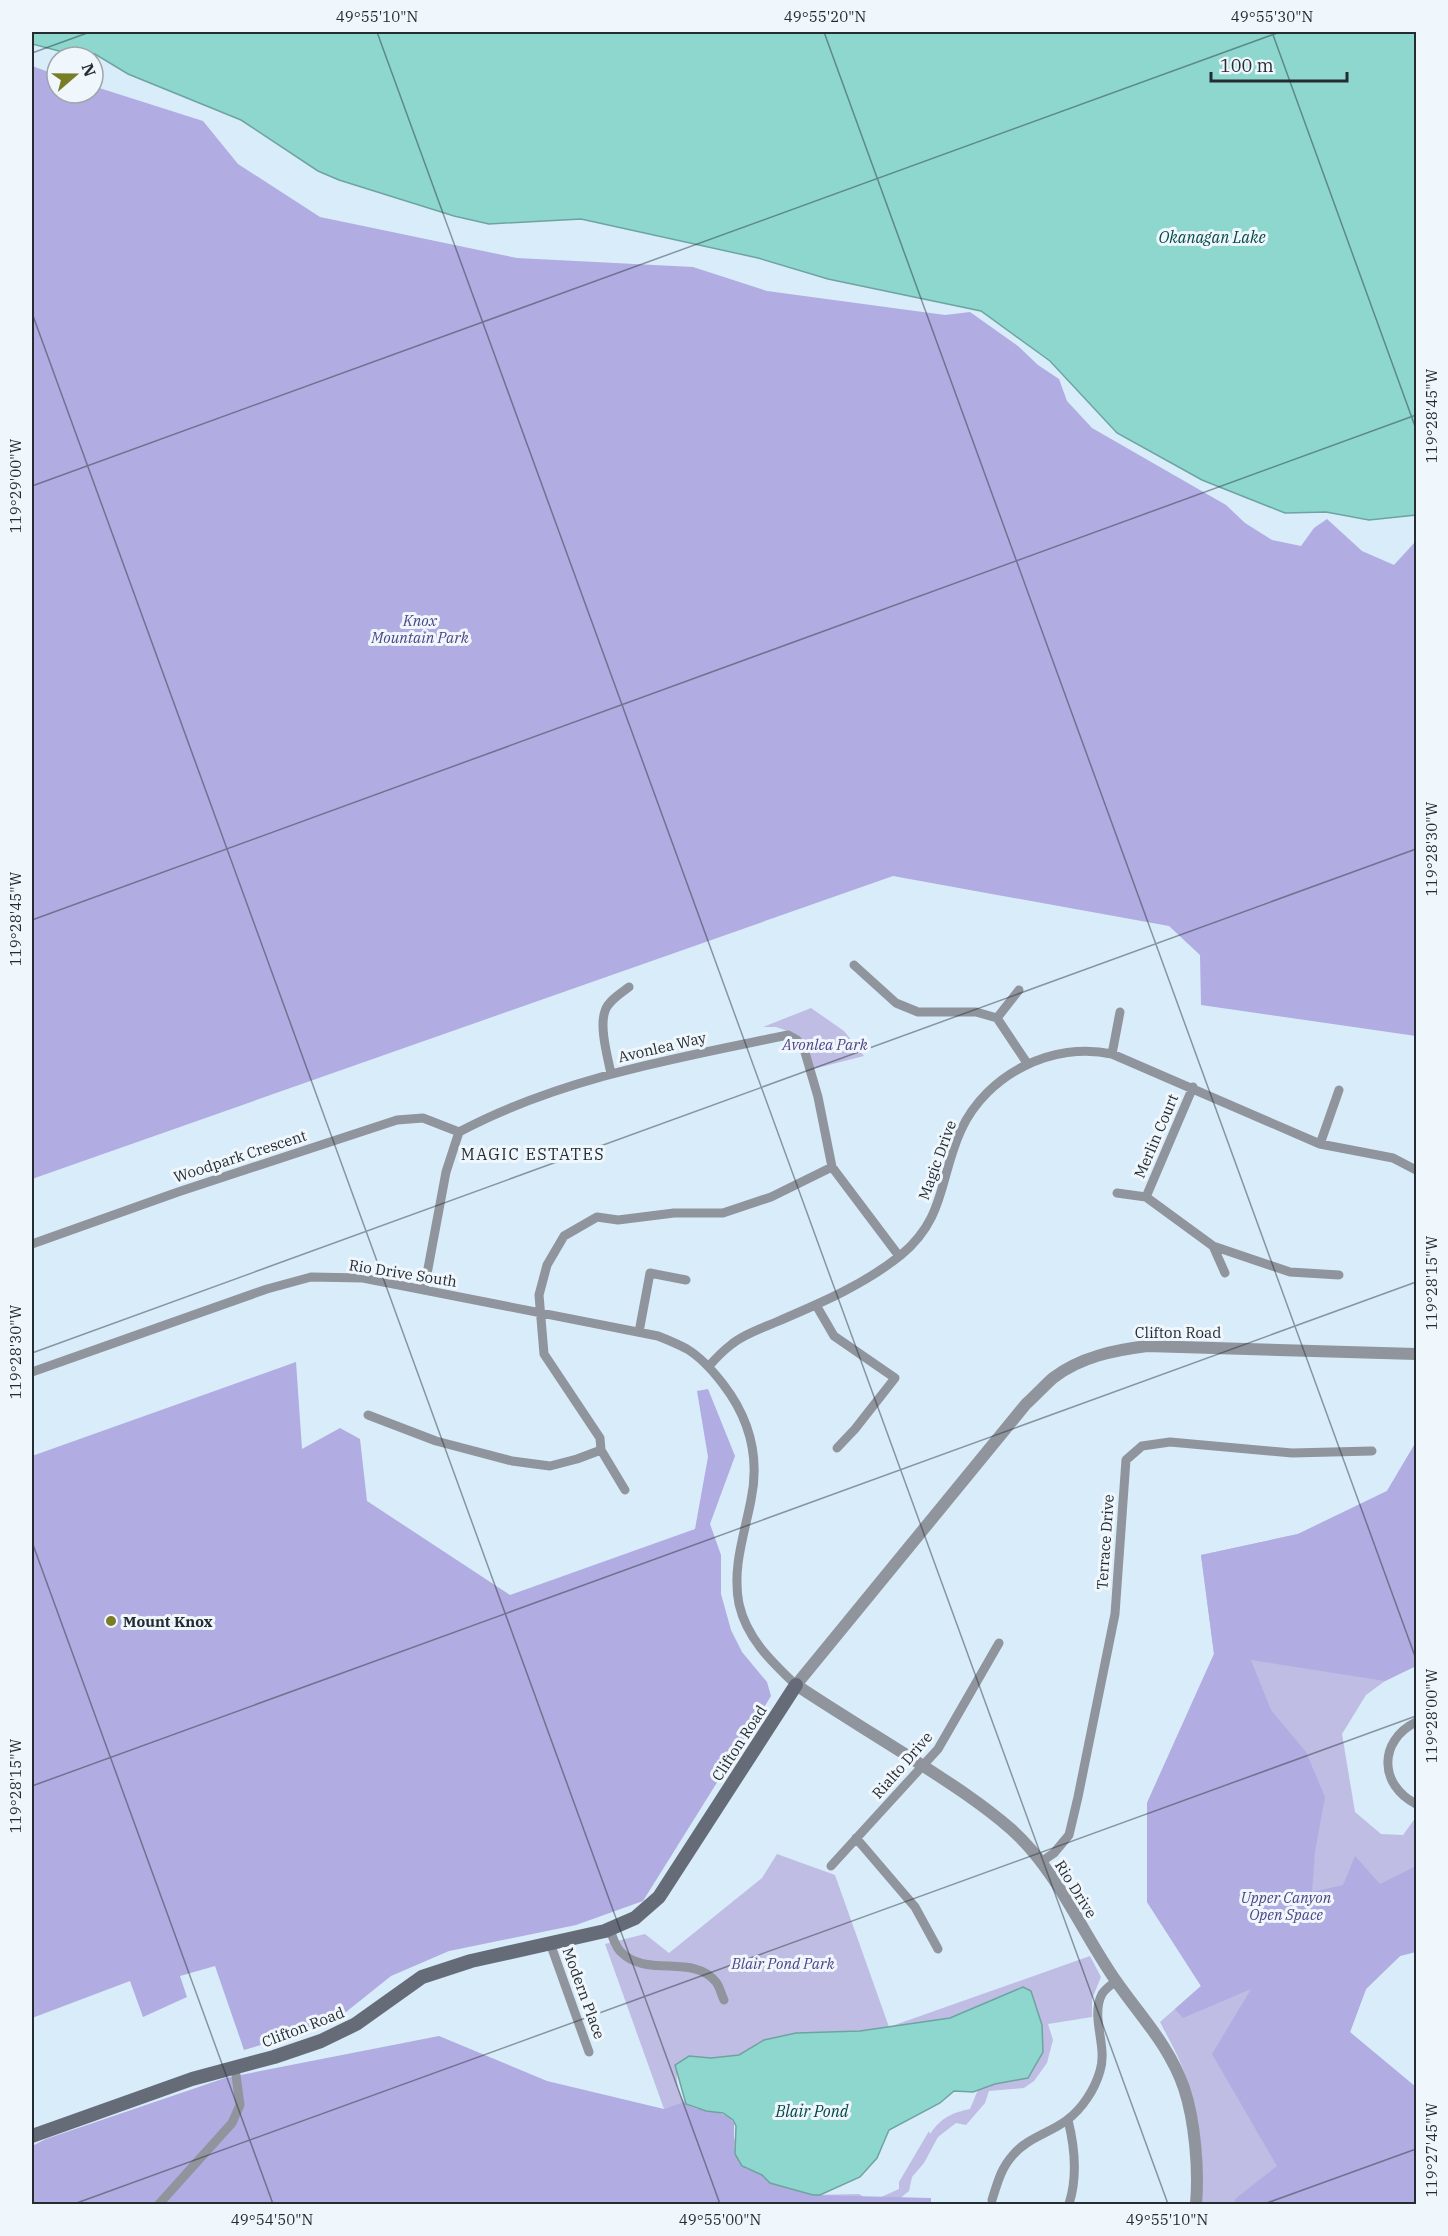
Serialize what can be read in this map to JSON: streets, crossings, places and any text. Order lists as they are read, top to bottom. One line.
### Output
{"streets":{"main road":["Clifton Road"],"street":["Avonlea Way","Merlin Court","Woodpark Crescent","Magic Drive","Rio Drive South","Terrace Drive","Rialto Drive","Rio Drive","Modern Place"]},"crossings":[["Avonlea Way","Woodpark Crescent"],["Avonlea Way","Magic Drive"],["Merlin Court","Magic Drive"],["Magic Drive","Rio Drive South"],["Rio Drive South","Clifton Road"],["Rio Drive South","Rio Drive"],["Clifton Road","Rio Drive"],["Clifton Road","Modern Place"],["Terrace Drive","Rio Drive"],["Rialto Drive","Rio Drive"]],"districts":["MAGIC ESTATES"],"water":["Okanagan Lake","Blair Pond"],"parks":["Knox Mountain Park","Avonlea Park","Upper Canyon Open Space","Blair Pond Park"],"places":["Mount Knox"],"scale_bar":"100 m","north":"right","coordinates":["49°55'10\"N","49°55'20\"N","49°55'30\"N","119°28'45\"W","119°29'00\"W","119°28'30\"W","119°28'15\"W","119°28'00\"W","119°27'45\"W","49°54'50\"N","49°55'00\"N"]}
